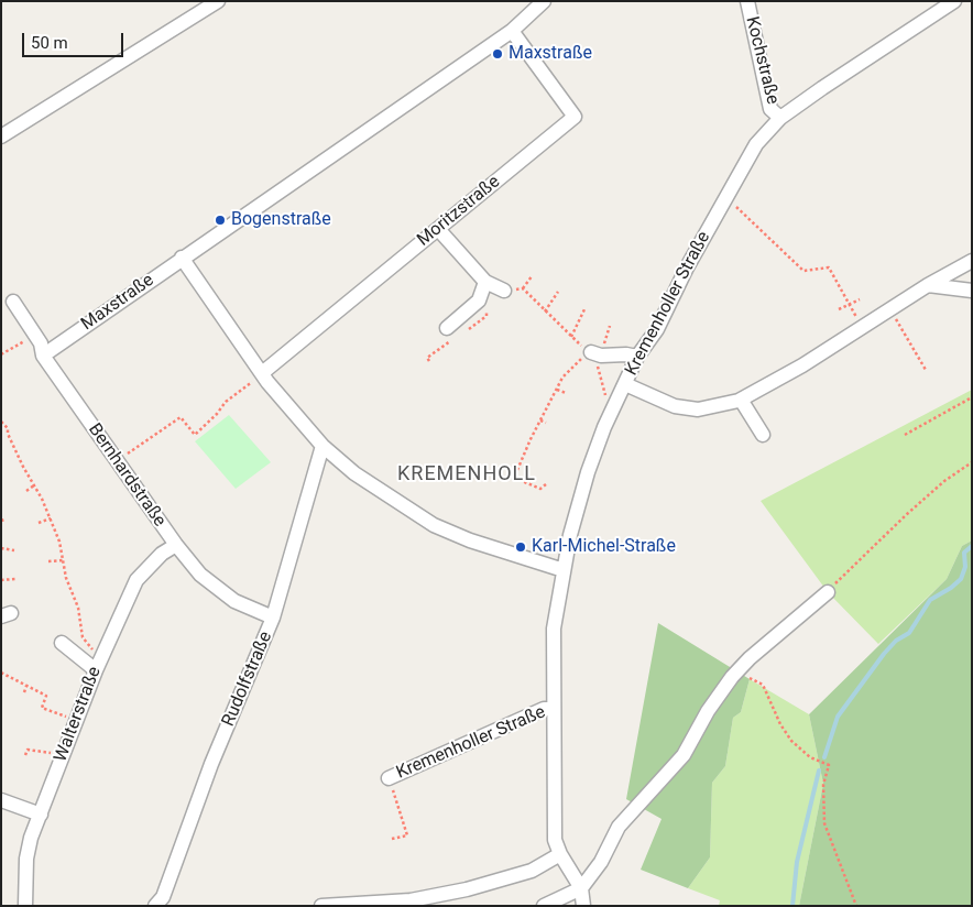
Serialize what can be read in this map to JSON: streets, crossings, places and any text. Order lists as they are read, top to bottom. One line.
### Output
{"streets":{"street":["Kochstraße","Moritzstraße","Maxstraße","Kremenholler Straße","Bernhardstraße","Rudolfstraße","Walterstraße"]},"crossings":[["Kochstraße","Kremenholler Straße"],["Moritzstraße","Maxstraße"],["Maxstraße","Bernhardstraße"],["Bernhardstraße","Rudolfstraße"],["Bernhardstraße","Walterstraße"]],"districts":["KREMENHOLL"],"places":["Maxstraße","Bogenstraße","Karl-Michel-Straße"],"scale_bar":"50 m"}
